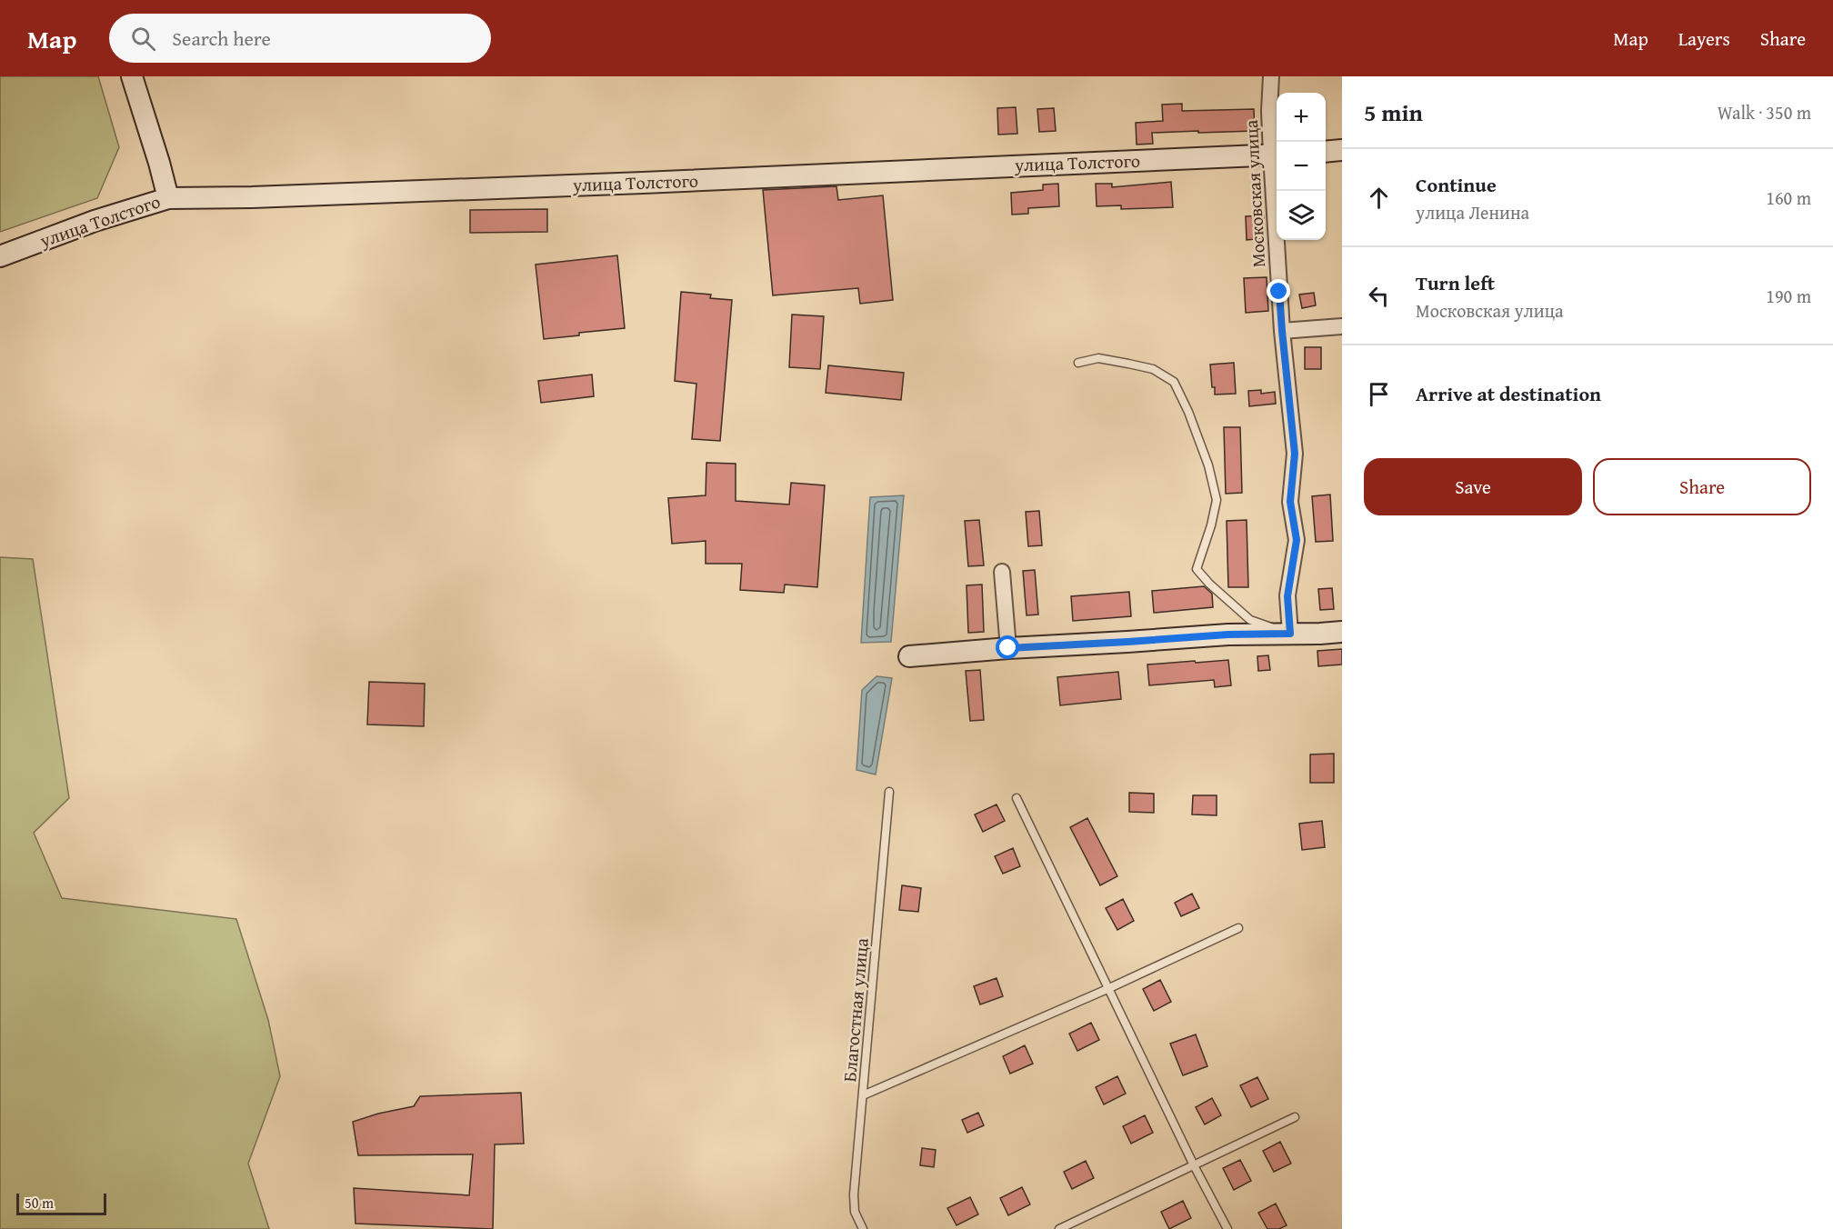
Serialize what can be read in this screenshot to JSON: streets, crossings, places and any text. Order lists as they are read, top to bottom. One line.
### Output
{"streets":{"street":["улица Толстого","Московская улица"],"lane":["Благостная улица"]},"crossings":[["улица Толстого","Московская улица"]],"scale_bar":"50 m","page":{"header":"Map","search":"Search here","nav":["Map","Layers","Share"],"heading":["5 min","Walk · 350 m"],"map_buttons":["+","−"],"list":[["Continue","улица Ленина","160 m"],["Turn left","Московская улица","190 m"],"Arrive at destination"],"buttons":["Save","Share"],"scale":"50 m"}}
